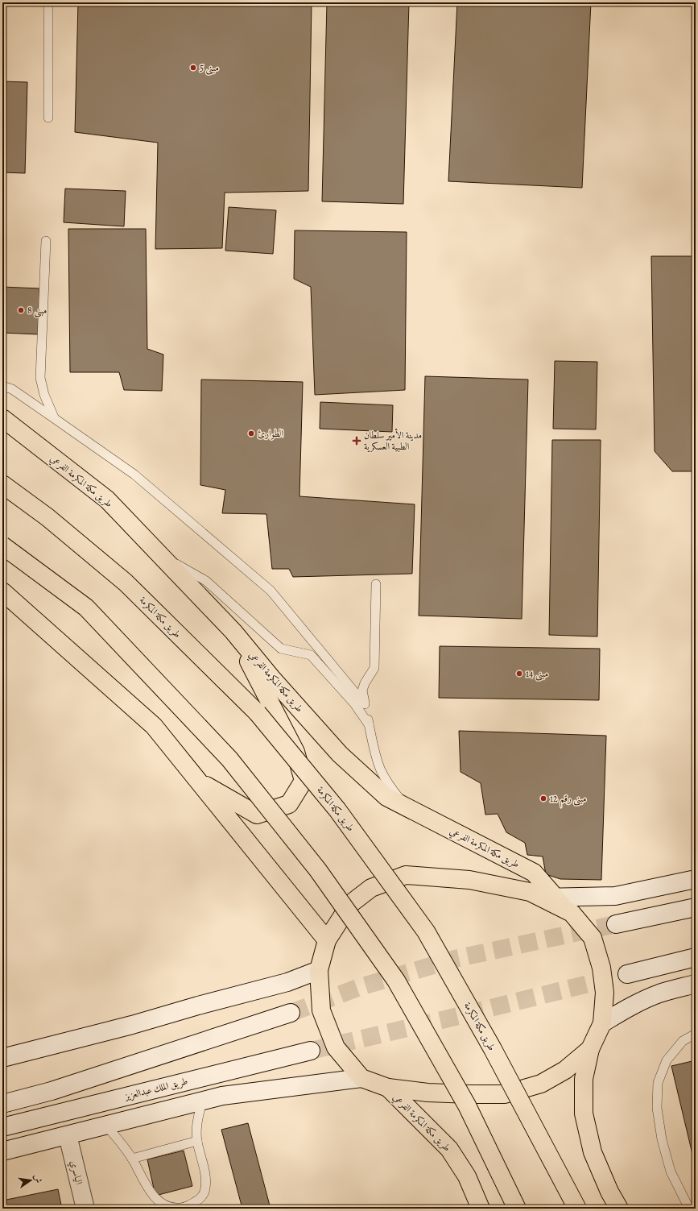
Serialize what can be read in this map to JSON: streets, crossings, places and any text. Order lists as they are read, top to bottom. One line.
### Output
{"streets":{"main road":["طريق مكة المكرمة الفرعي","طريق مكة المكرمة","طريق الملك عبدالعزيز","الياسري"]},"places":{"other":["مبنى 5","مبنى 8","الطوارئ","مبنى 14","مبنى رقم 12"],"health":["مدينة الأمير سلطان الطبية العسكرية"]},"north":"right"}
